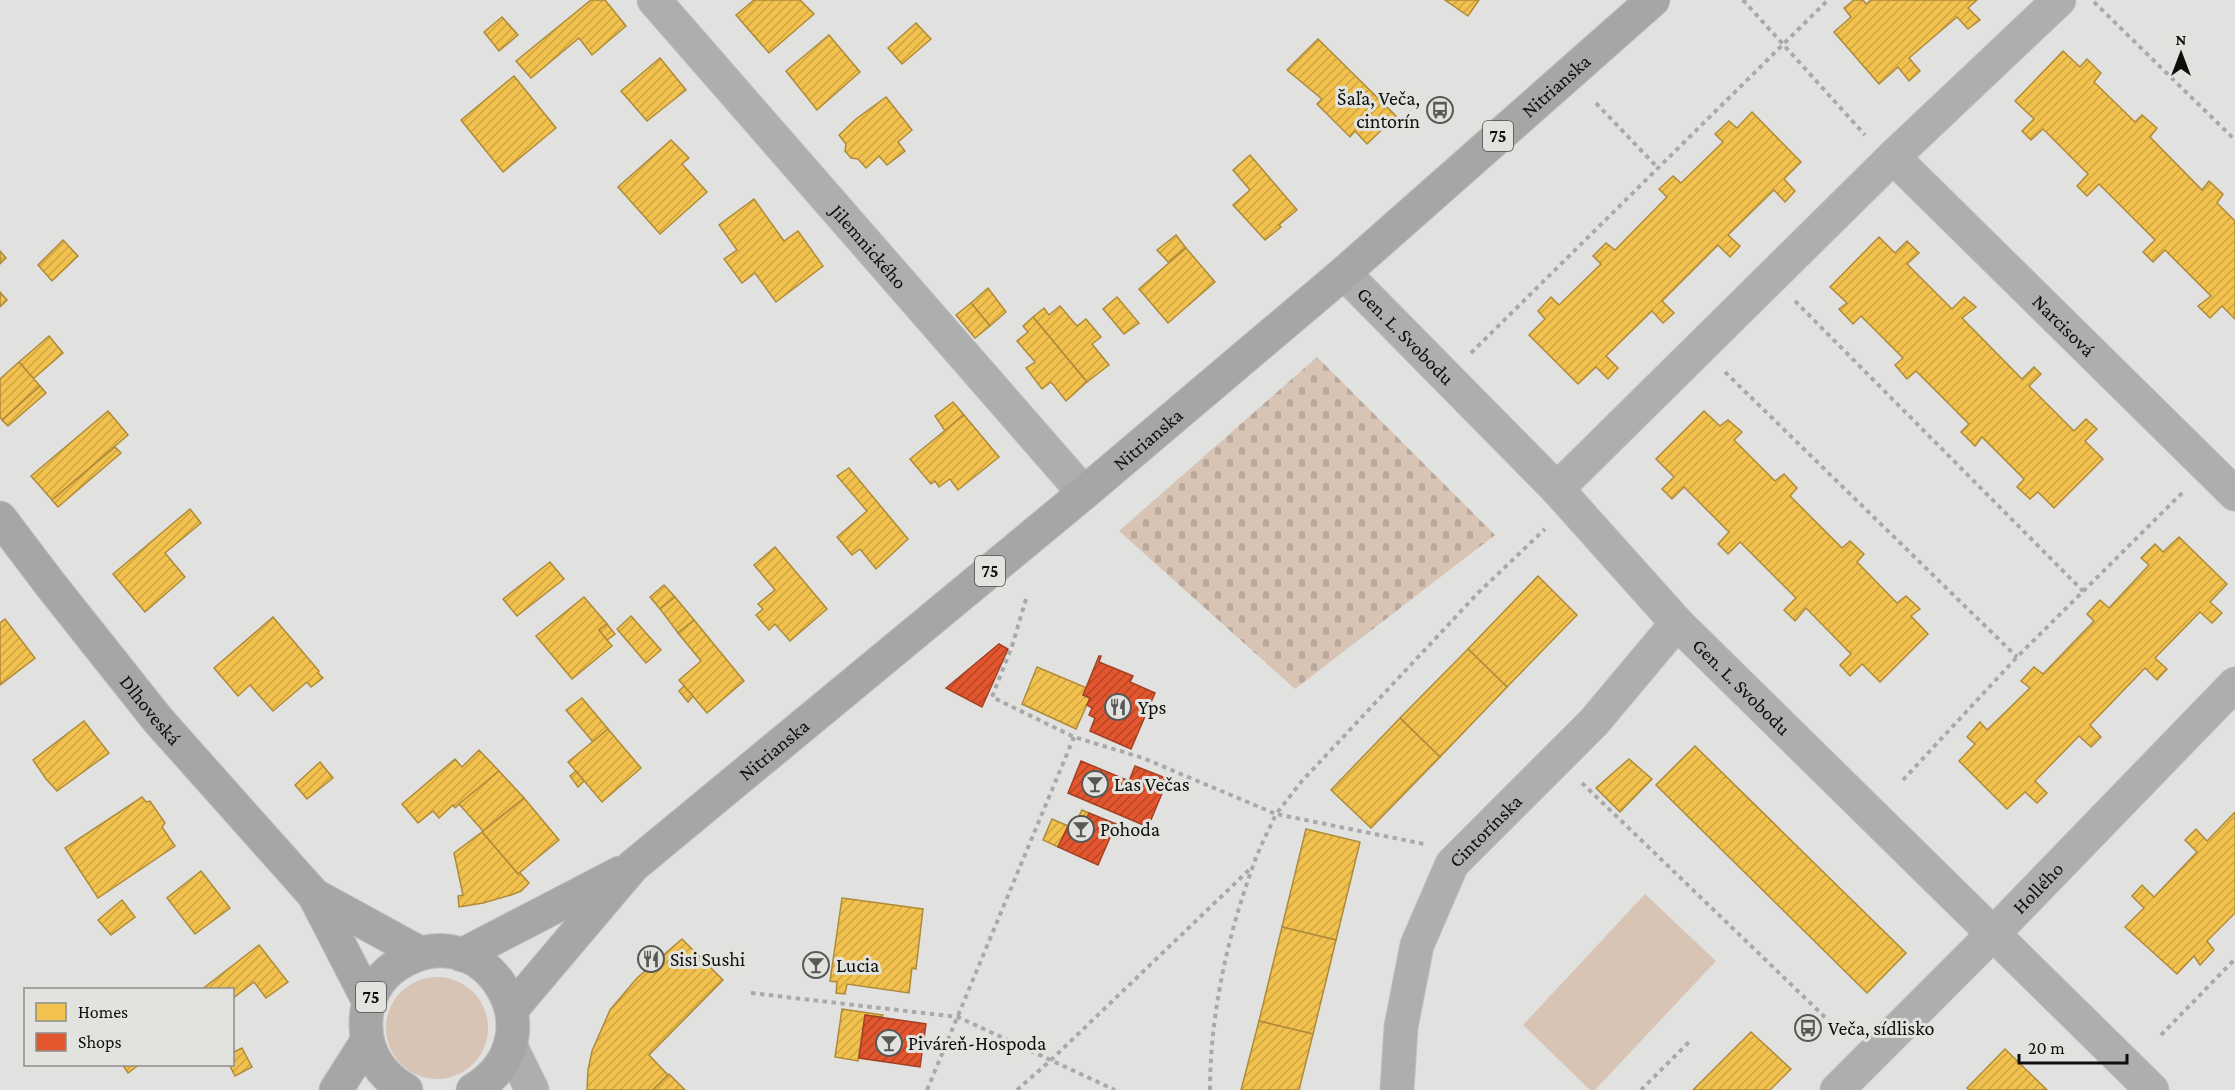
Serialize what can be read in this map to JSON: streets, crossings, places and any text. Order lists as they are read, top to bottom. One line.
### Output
{"streets":{"main road":["Nitrianska","75","Dlhoveská"],"street":["Jilemnického","Narcisová","Gen. L. Svobodu","Cintorínska","Hollého"]},"crossings":[["Nitrianska","75"],["Nitrianska","Jilemnického"],["Nitrianska","Gen. L. Svobodu"],["75","Dlhoveská"],["Gen. L. Svobodu","Cintorínska"],["Gen. L. Svobodu","Hollého"]],"places":{"bus stop":["Šaľa, Veča, cintorín","Veča, sídlisko"],"restaurant":["Yps","Sisi Sushi"],"bar":["Las Večas","Pohoda","Lucia","Piváreň-Hospoda"]},"legend":["Homes","Shops"],"scale_bar":"20 m","north":"top"}
